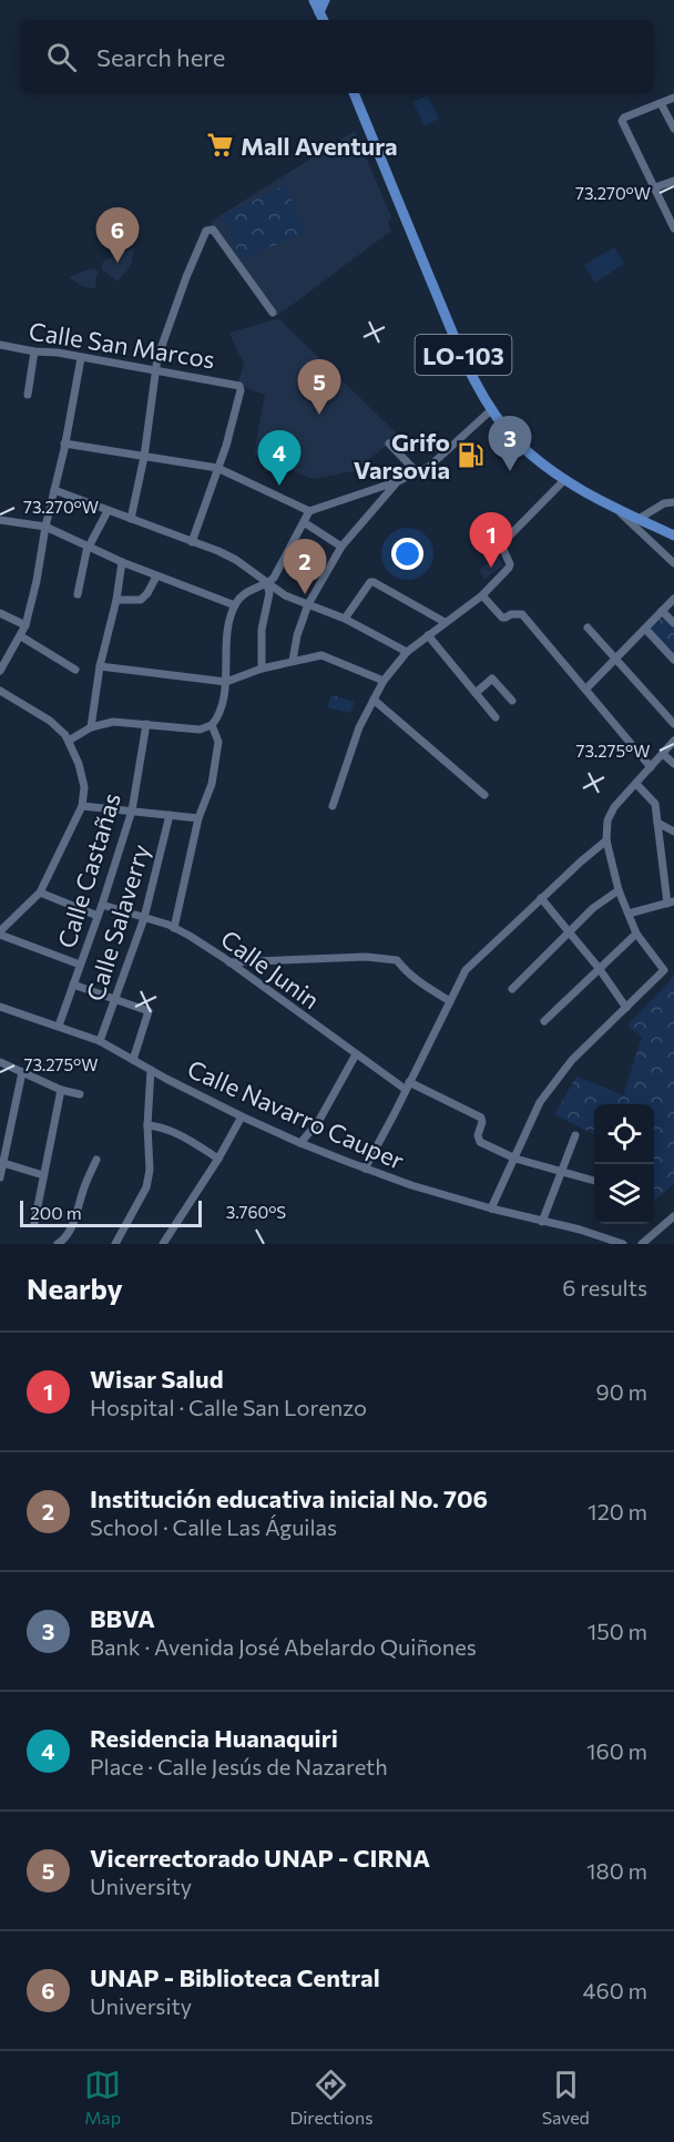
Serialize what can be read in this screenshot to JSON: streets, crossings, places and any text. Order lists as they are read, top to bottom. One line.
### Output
{"streets":{"main road":["LO-103"],"street":["Calle San Marcos","Calle Castañas","Calle Salaverry","Calle Junin","Calle Navarro Cauper"]},"crossings":[["Calle Castañas","Calle Junin"],["Calle Castañas","Calle Navarro Cauper"],["Calle Salaverry","Calle Junin"],["Calle Salaverry","Calle Navarro Cauper"]],"places":{"supermarket":["Mall Aventura"],"fuel station":["Grifo Varsovia"]},"scale_bar":"200 m","page":{"search":"Search here","pins":["6","5","3","4","1","2"],"scale":"200 m","heading":["Nearby","6 results"],"list":[{"mark":"1","name":"Wisar Salud","note":"Hospital · Calle San Lorenzo","value":"90 m"},{"mark":"2","name":"Institución educativa inicial No. 706","note":"School · Calle Las Águilas","value":"120 m"},{"mark":"3","name":"BBVA","note":"Bank · Avenida José Abelardo Quiñones","value":"150 m"},{"mark":"4","name":"Residencia Huanaquiri","note":"Place · Calle Jesús de Nazareth","value":"160 m"},{"mark":"5","name":"Vicerrectorado UNAP - CIRNA","note":"University","value":"180 m"},{"mark":"6","name":"UNAP - Biblioteca Central","note":"University","value":"460 m"}],"nav":["Map","Directions","Saved"]},"coordinates":["73.270°W","73.275°W","3.760°S"]}
